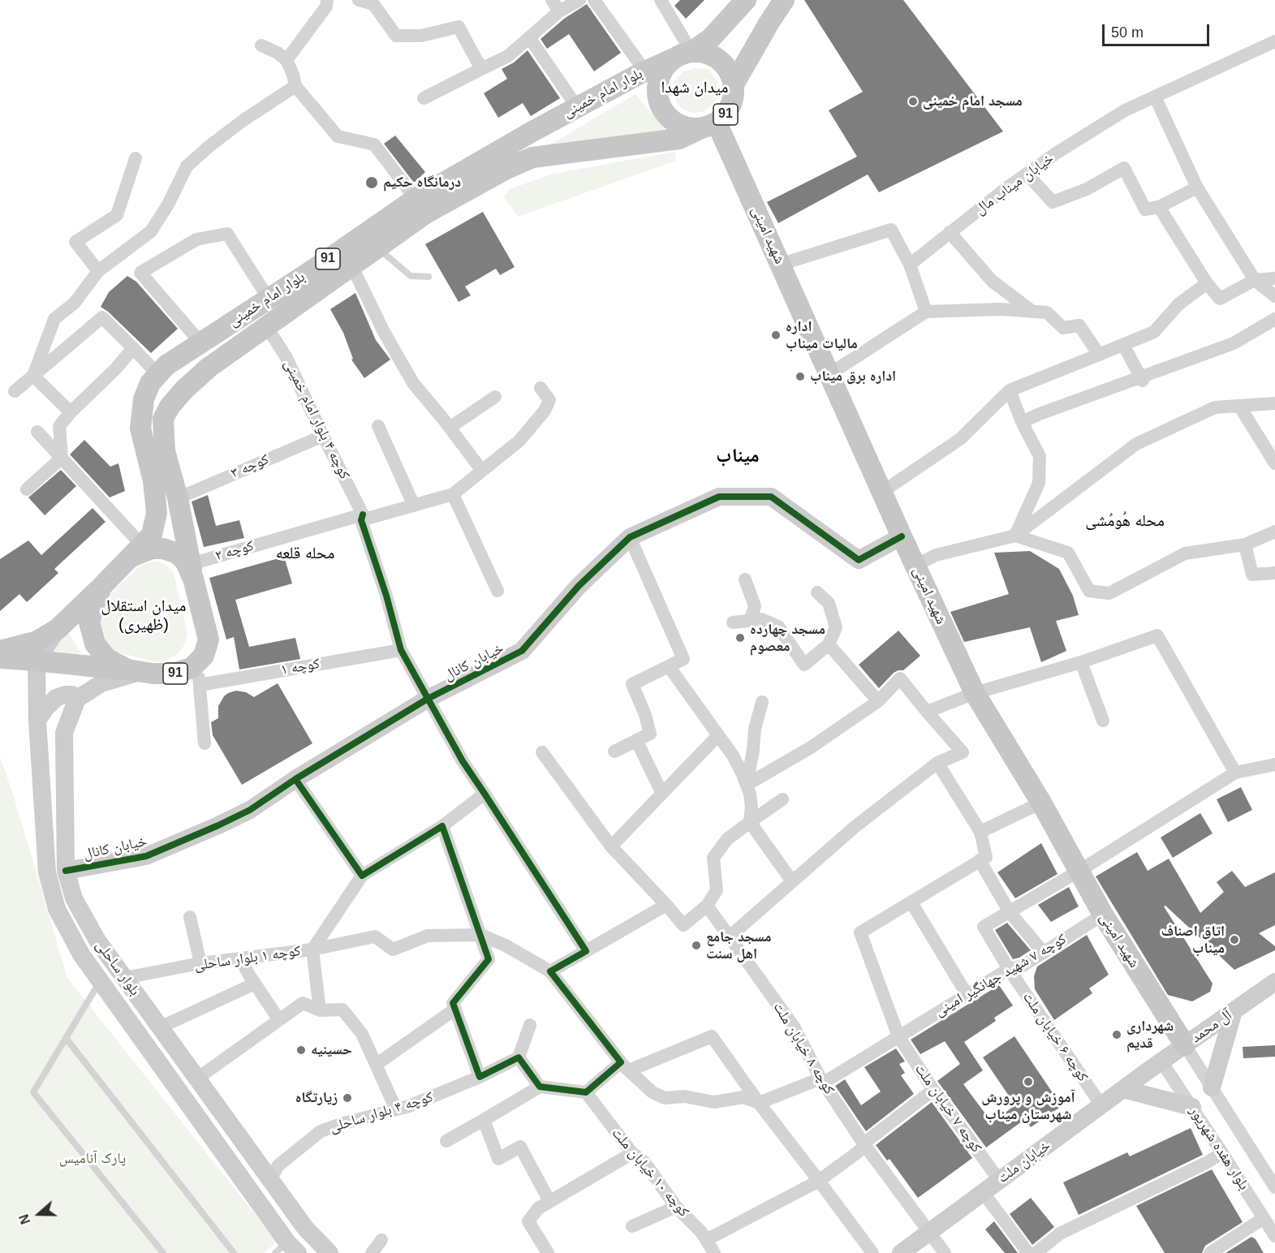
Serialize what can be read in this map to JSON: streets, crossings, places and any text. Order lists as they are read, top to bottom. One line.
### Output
{"streets":{"main road":["بلوار امام خمینی","91","شهید امینی","خیابان کانال","بلوار ساحلی","آل محمد","خیابان ملت"],"street":["خیابان میناب مال","کوچه ۴ بلوار امام خمینی","کوچه ۳","کوچه ۲","کوچه ۱","کوچه ۱ بلوار ساحلی","کوچه ۷ شهید جهانگیر امینی","کوچه ۶ خیابان ملت","کوچه ۸ خیابان ملت","کوچه ۷ خیابان ملت","کوچه ۴ بلوار ساحلی","بلوار هفده شهریور","کوچه ۱۰ خیابان ملت"]},"crossings":[["بلوار امام خمینی","91"],["بلوار امام خمینی","شهید امینی"],["بلوار امام خمینی","کوچه ۴ بلوار امام خمینی"],["بلوار امام خمینی","کوچه ۳"],["بلوار امام خمینی","کوچه ۲"],["91","شهید امینی"],["91","کوچه ۲"],["91","بلوار ساحلی"],["شهید امینی","خیابان کانال"],["شهید امینی","کوچه ۷ شهید جهانگیر امینی"],["شهید امینی","آل محمد"],["شهید امینی","بلوار هفده شهریور"],["کوچه ۴ بلوار امام خمینی","کوچه ۳"],["کوچه ۴ بلوار امام خمینی","کوچه ۲"],["کوچه ۴ بلوار امام خمینی","خیابان کانال"],["کوچه ۴ بلوار امام خمینی","کوچه ۱"],["خیابان کانال","بلوار ساحلی"],["کوچه ۱ بلوار ساحلی","بلوار ساحلی"],["بلوار ساحلی","کوچه ۴ بلوار ساحلی"],["کوچه ۷ شهید جهانگیر امینی","کوچه ۶ خیابان ملت"],["کوچه ۷ شهید جهانگیر امینی","کوچه ۸ خیابان ملت"],["کوچه ۷ شهید جهانگیر امینی","کوچه ۷ خیابان ملت"],["آل محمد","بلوار هفده شهریور"],["آل محمد","خیابان ملت"],["کوچه ۶ خیابان ملت","خیابان ملت"],["کوچه ۸ خیابان ملت","خیابان ملت"],["کوچه ۷ خیابان ملت","خیابان ملت"],["بلوار هفده شهریور","خیابان ملت"]],"districts":["میدان شهدا","میناب","محله هُومُشی","محله قلعه","میدان استقلال (ظهیری)"],"parks":["پارک آنامیس"],"places":["مسجد امام خمینی","درمانگاه حکیم","اداره مالیات میناب","اداره برق میناب","مسجد چهارده معصوم","اتاق اصناف میناب","مسجد جامع اهل سنت","شهرداری قدیم","حسینیه","آموزش و پرورش شهرستان میناب","زیارتگاه"],"scale_bar":"50 m","north":"left"}
